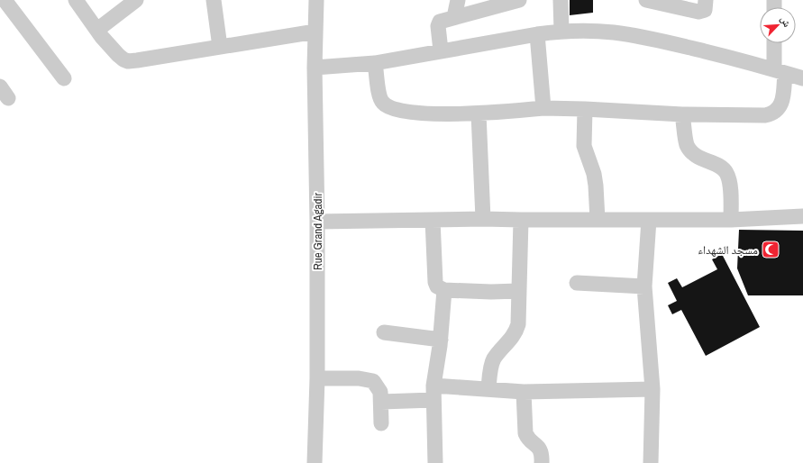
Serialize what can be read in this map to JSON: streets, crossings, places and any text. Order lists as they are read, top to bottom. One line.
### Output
{"streets":{"street":["Rue Grand Agadir"]},"places":{"mosque":["مسجد الشهداء"]},"north":"top right"}
